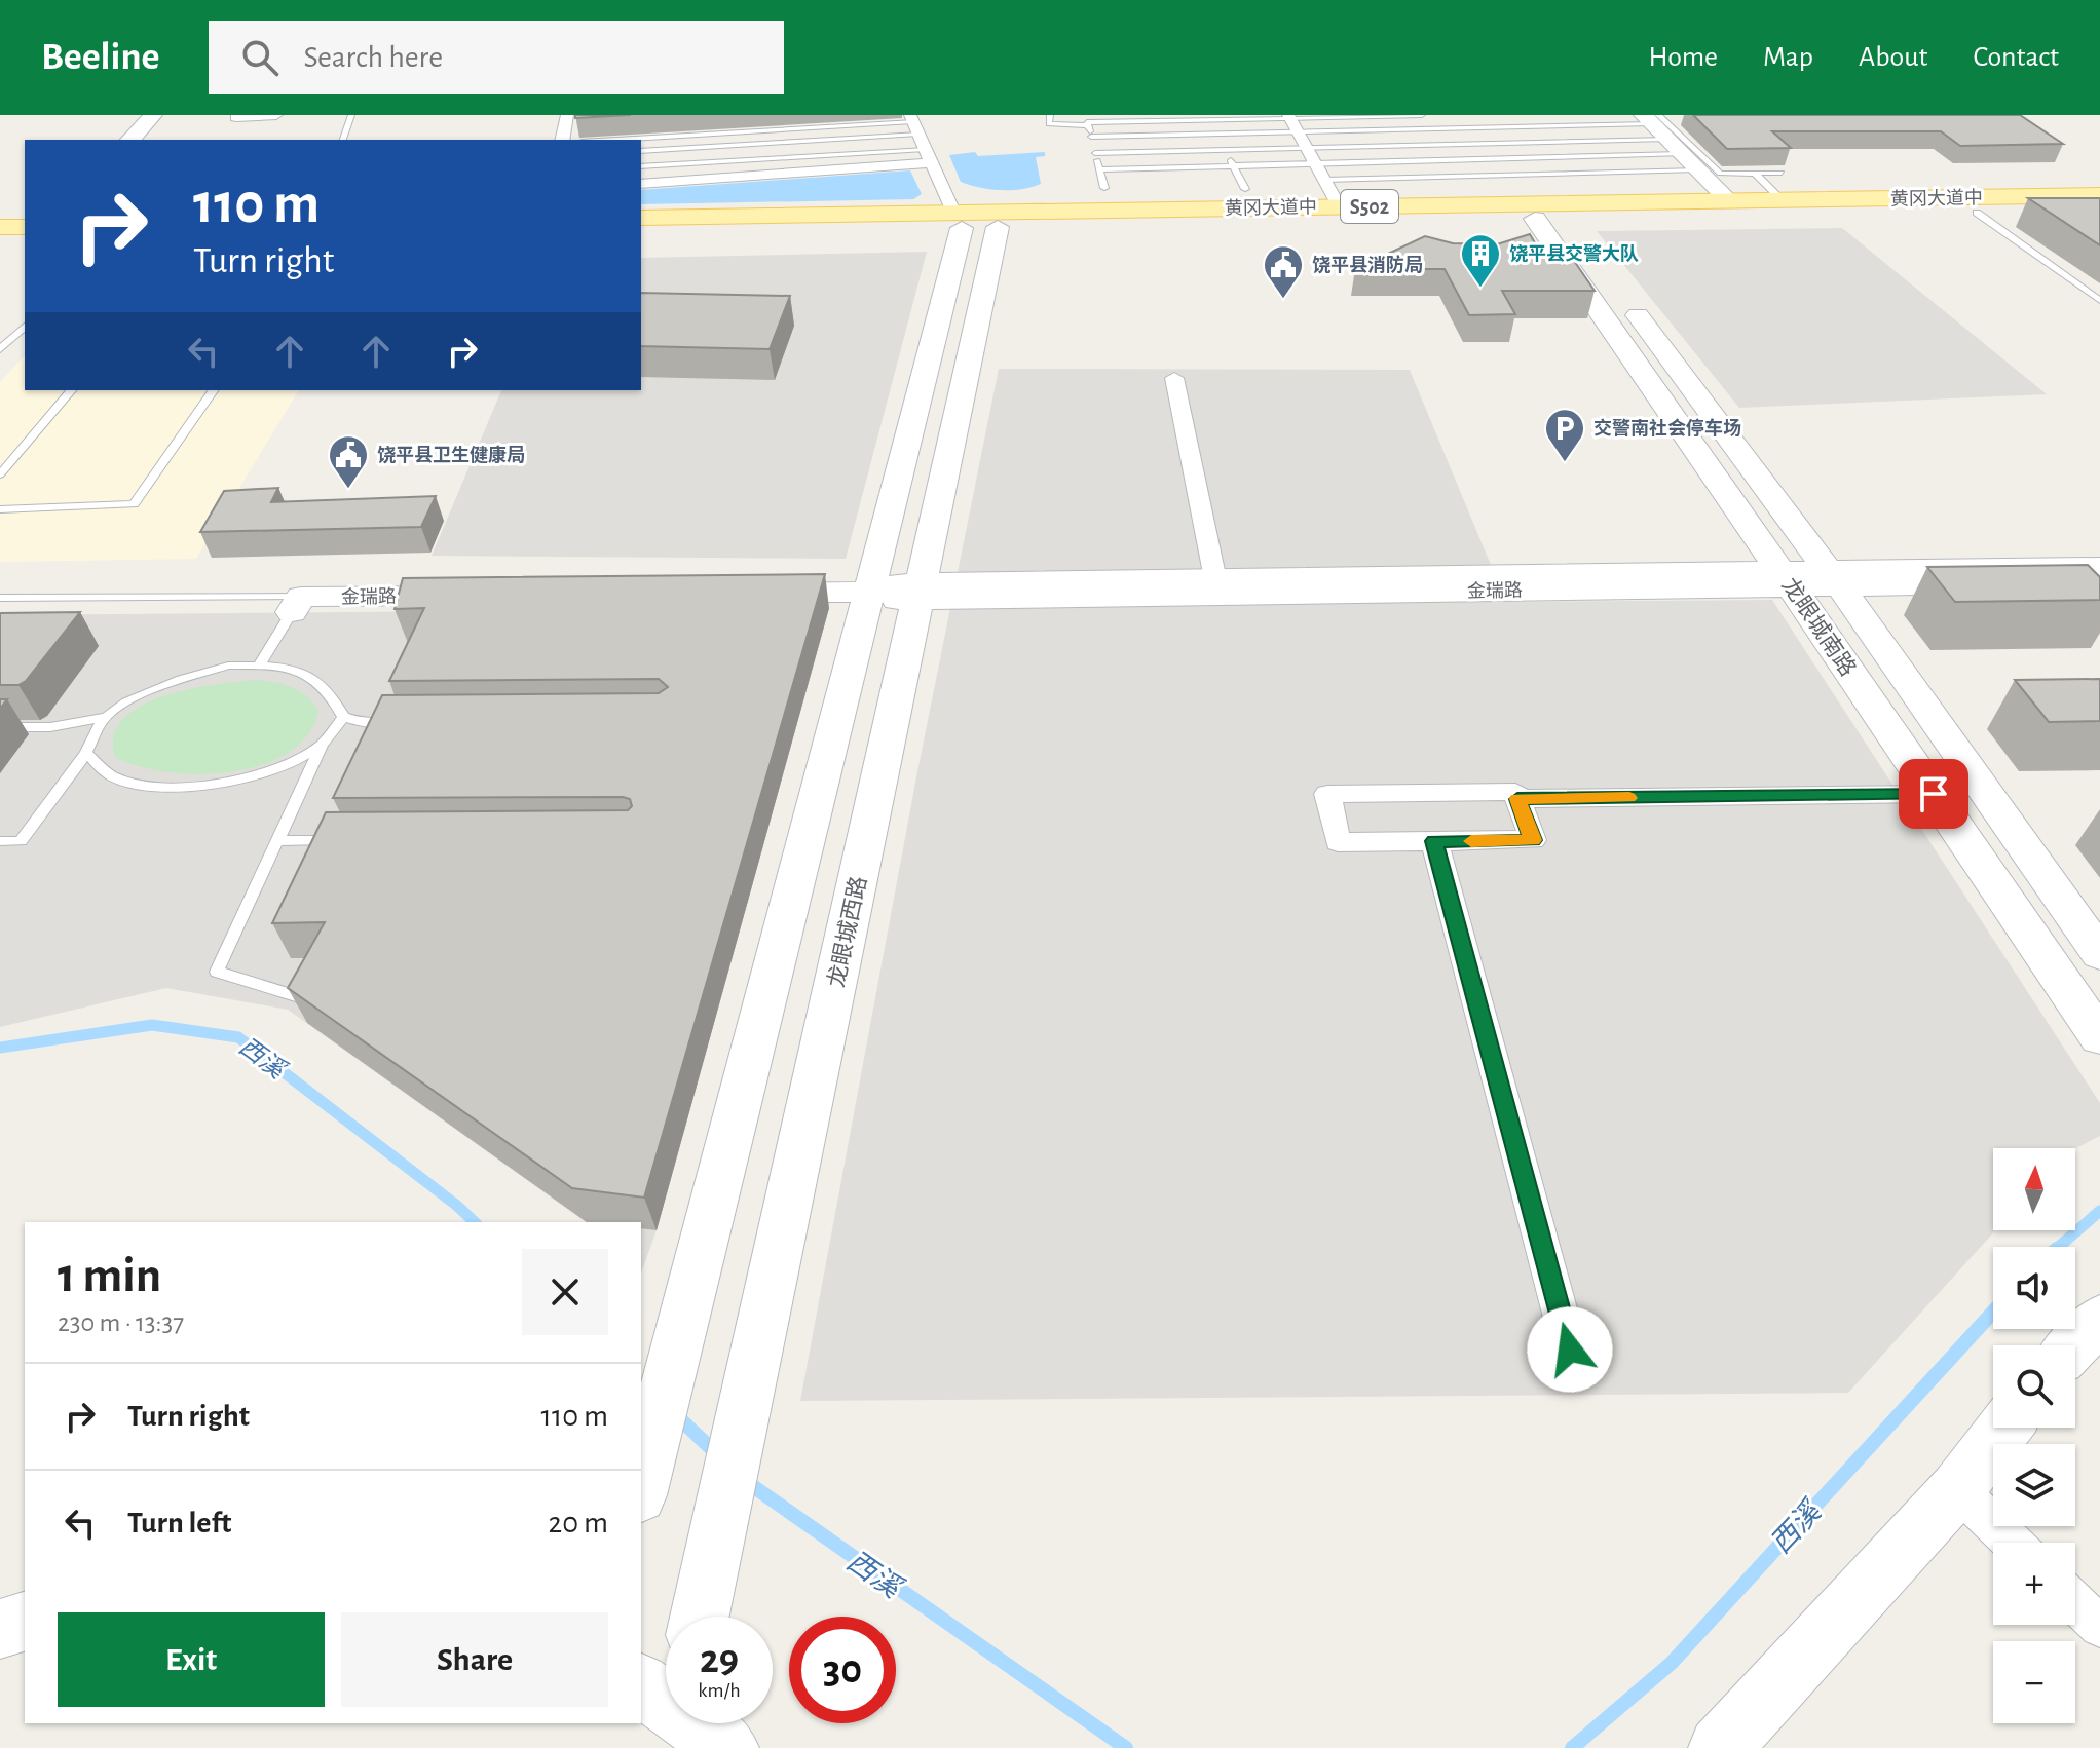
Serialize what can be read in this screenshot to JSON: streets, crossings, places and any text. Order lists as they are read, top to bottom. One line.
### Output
{"streets":{"main road":["黄冈大道中","S502","金瑞路","龙眼城南路","龙眼城西路"]},"crossings":[["黄冈大道中","龙眼城南路"],["黄冈大道中","龙眼城西路"],["金瑞路","龙眼城南路"]],"water":["西溪"],"places":{"building":["饶平县交警大队"],"public building":["饶平县消防局","饶平县卫生健康局"],"parking":["交警南社会停车场"]},"north":"top","page":{"header":"Beeline","search":"Search here","nav":["Home","Map","About","Contact"],"turn":["110 m","Turn right"],"map_buttons":["+","−"],"heading":["1 min","230 m · 13:37"],"list":[{"name":"Turn right","value":"110 m"},{"name":"Turn left","value":"20 m"}],"buttons":["Exit","Share"],"speed":"29 km/h","limit":"30"}}
